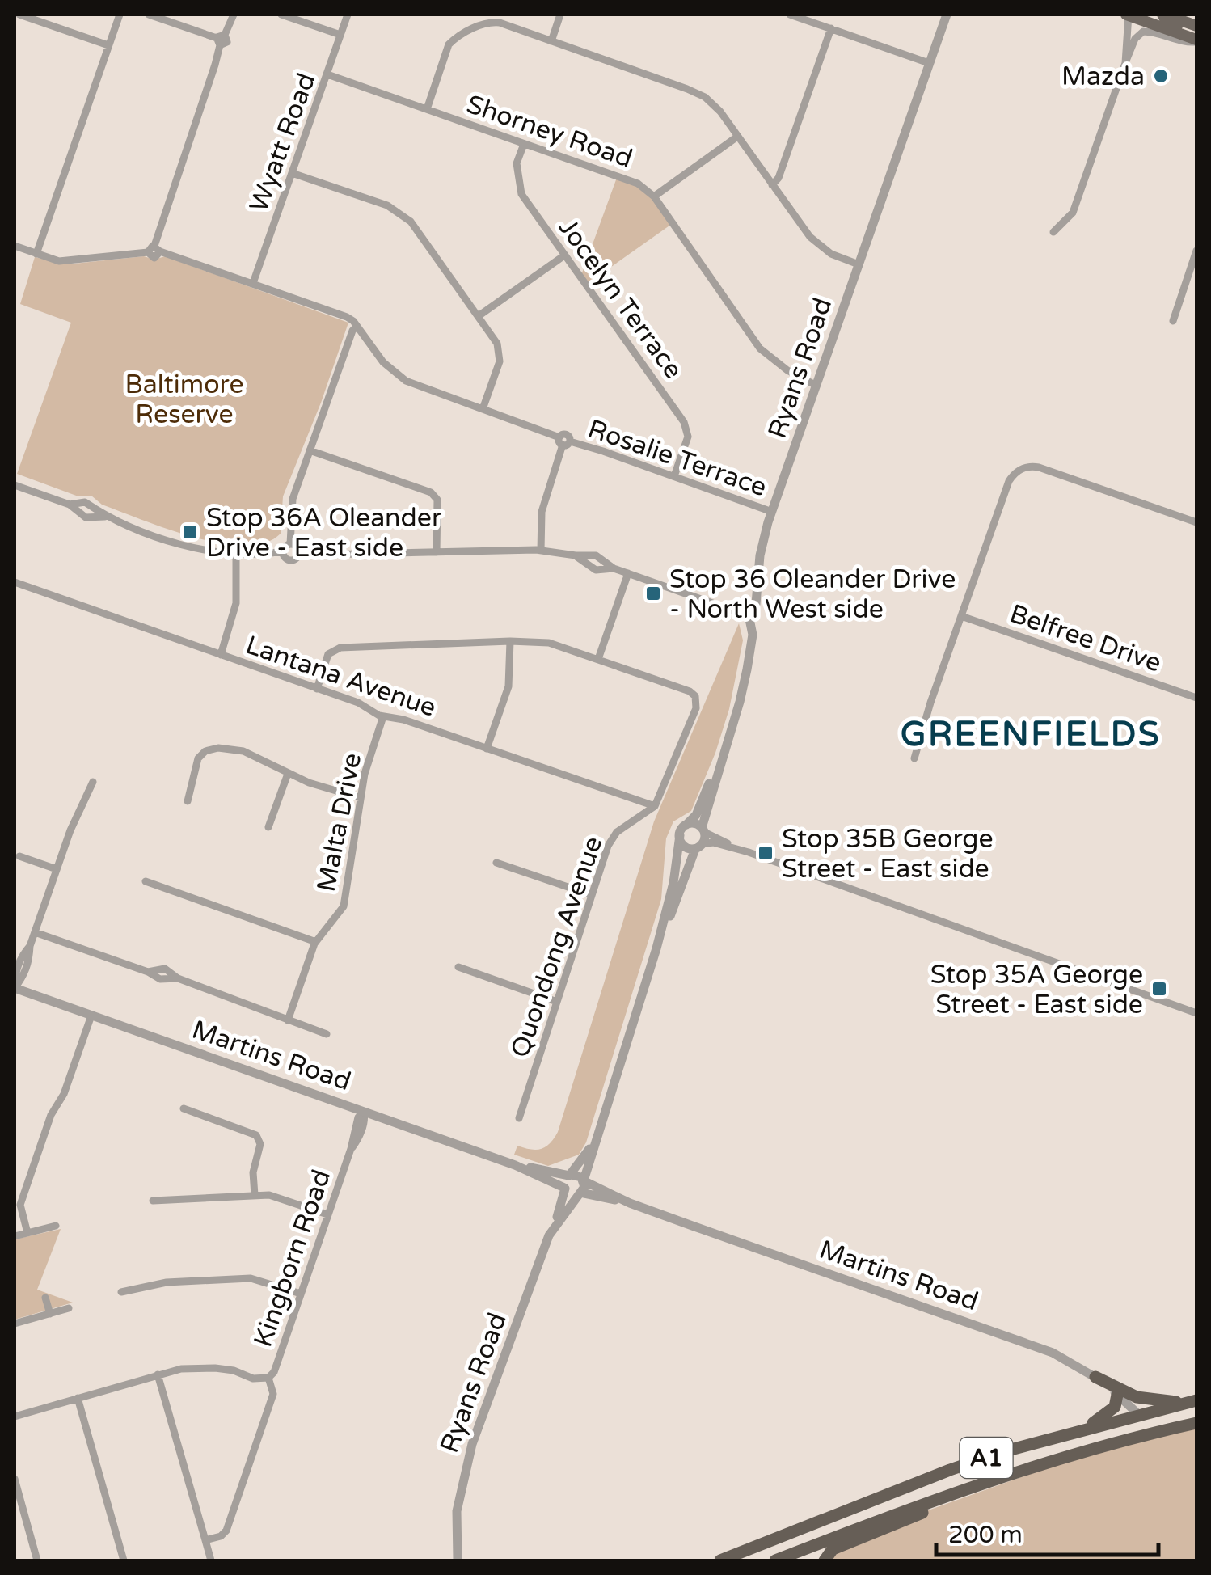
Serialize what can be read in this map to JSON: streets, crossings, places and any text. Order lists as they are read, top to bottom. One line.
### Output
{"streets":{"highway":["A1"],"street":["Shorney Road","Wyatt Road","Jocelyn Terrace","Ryans Road","Rosalie Terrace","Belfree Drive","Lantana Avenue","Malta Drive","Quondong Avenue","Martins Road","Kingborn Road"]},"crossings":[["Shorney Road","Wyatt Road"],["Shorney Road","Jocelyn Terrace"],["Shorney Road","Ryans Road"],["Jocelyn Terrace","Rosalie Terrace"],["Ryans Road","Rosalie Terrace"],["Ryans Road","Martins Road"],["Lantana Avenue","Malta Drive"],["Lantana Avenue","Quondong Avenue"],["Martins Road","Kingborn Road"],["Martins Road","A1"]],"districts":["GREENFIELDS"],"parks":["Baltimore Reserve"],"places":{"other":["Mazda"],"transit":["Stop 36A Oleander Drive - East side","Stop 36 Oleander Drive - North West side","Stop 35B George Street - East side","Stop 35A George Street - East side"]},"scale_bar":"200 m"}
